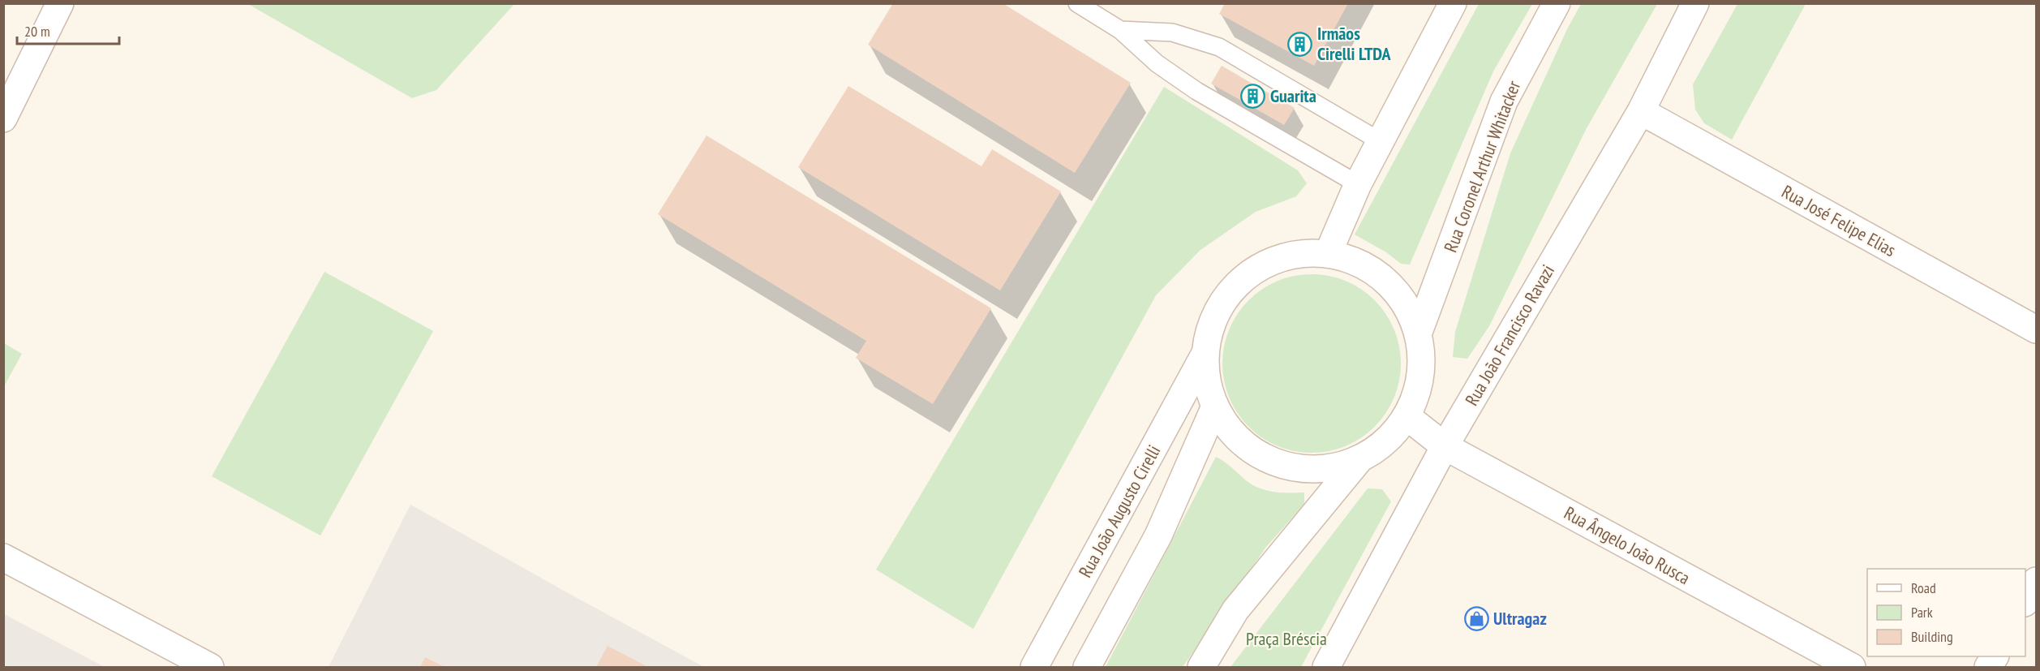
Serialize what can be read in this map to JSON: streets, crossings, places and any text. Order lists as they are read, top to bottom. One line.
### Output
{"streets":{"street":["Rua Coronel Arthur Whitacker","Rua José Felipe Elias","Rua João Francisco Ravazi","Rua João Augusto Cirelli","Rua Ângelo João Rusca"]},"crossings":[["Rua José Felipe Elias","Rua João Francisco Ravazi"],["Rua João Francisco Ravazi","Rua Ângelo João Rusca"]],"parks":["Praça Bréscia"],"places":{"building":["Irmãos Cirelli LTDA","Guarita"],"shop":["Ultragaz"]},"legend":["Road","Park","Building"],"scale_bar":"20 m"}
